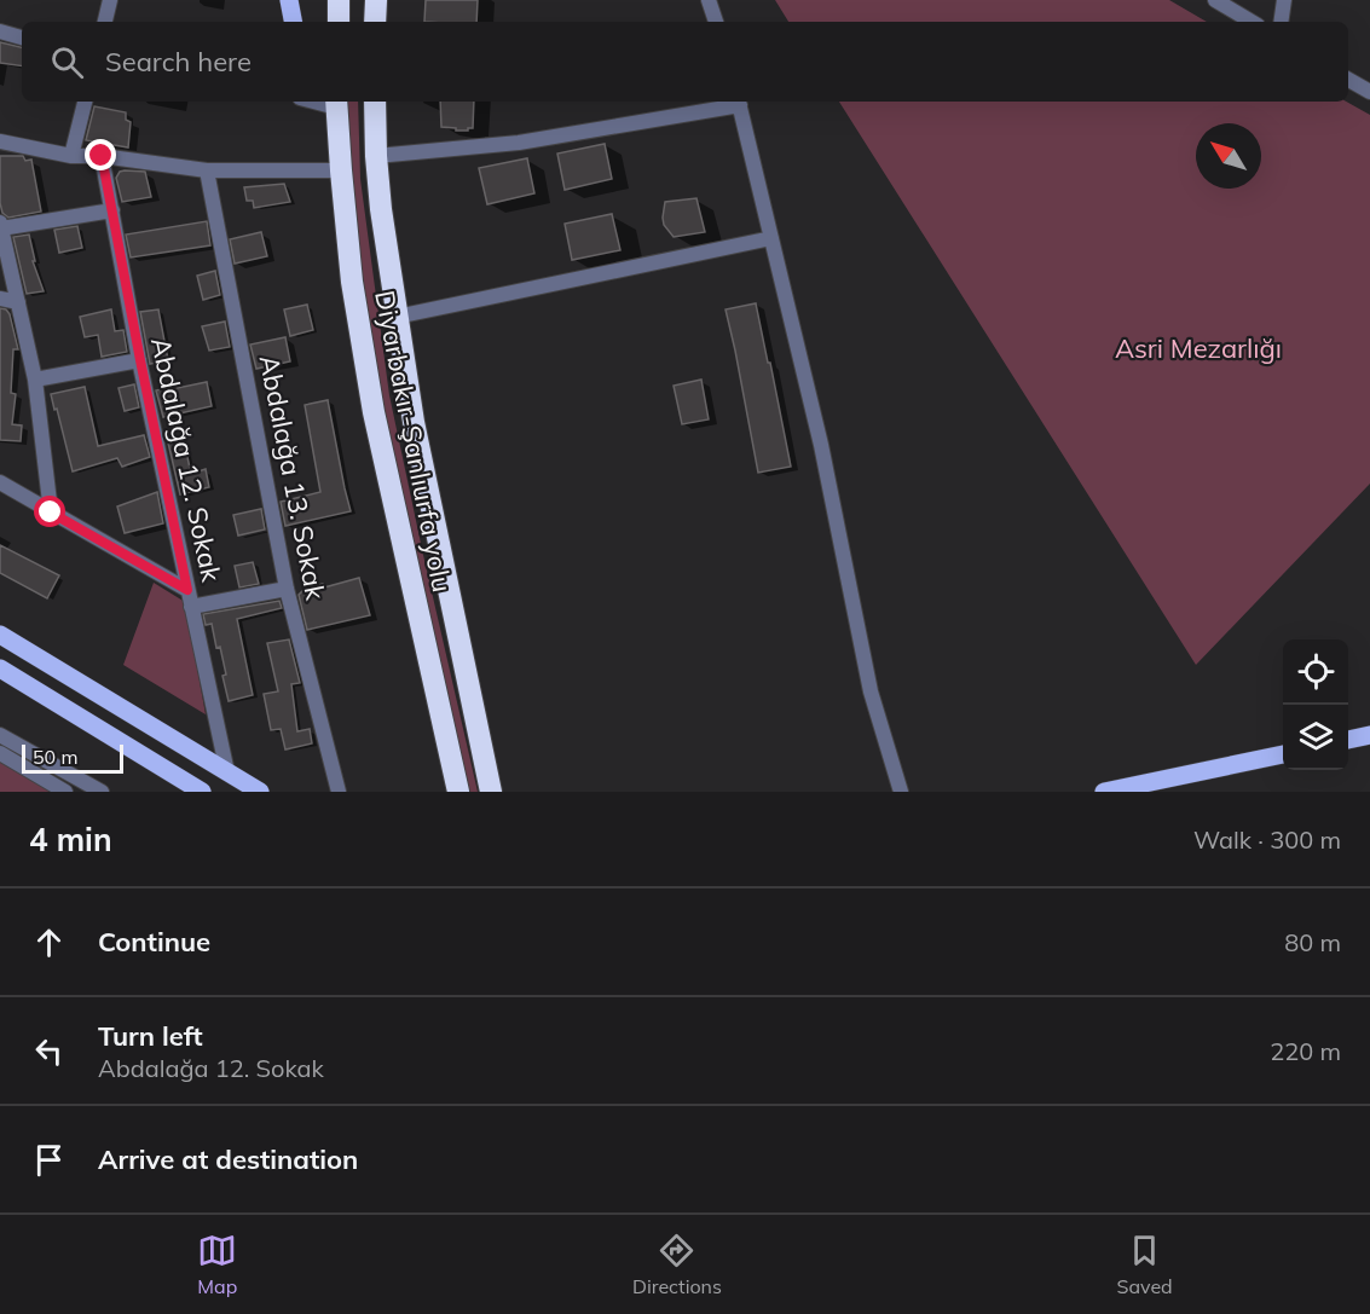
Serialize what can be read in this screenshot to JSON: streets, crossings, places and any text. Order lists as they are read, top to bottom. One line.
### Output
{"streets":{"highway":["Diyarbakır-Şanlıurfa yolu"],"street":["Abdalağa 12. Sokak","Abdalağa 13. Sokak"]},"parks":["Asri Mezarlığı"],"scale_bar":"50 m","north":"top left","page":{"search":"Search here","scale":"50 m","heading":["4 min","Walk · 300 m"],"list":[["Continue","80 m"],["Turn left","Abdalağa 12. Sokak","220 m"],"Arrive at destination"],"nav":["Map","Directions","Saved"]}}
